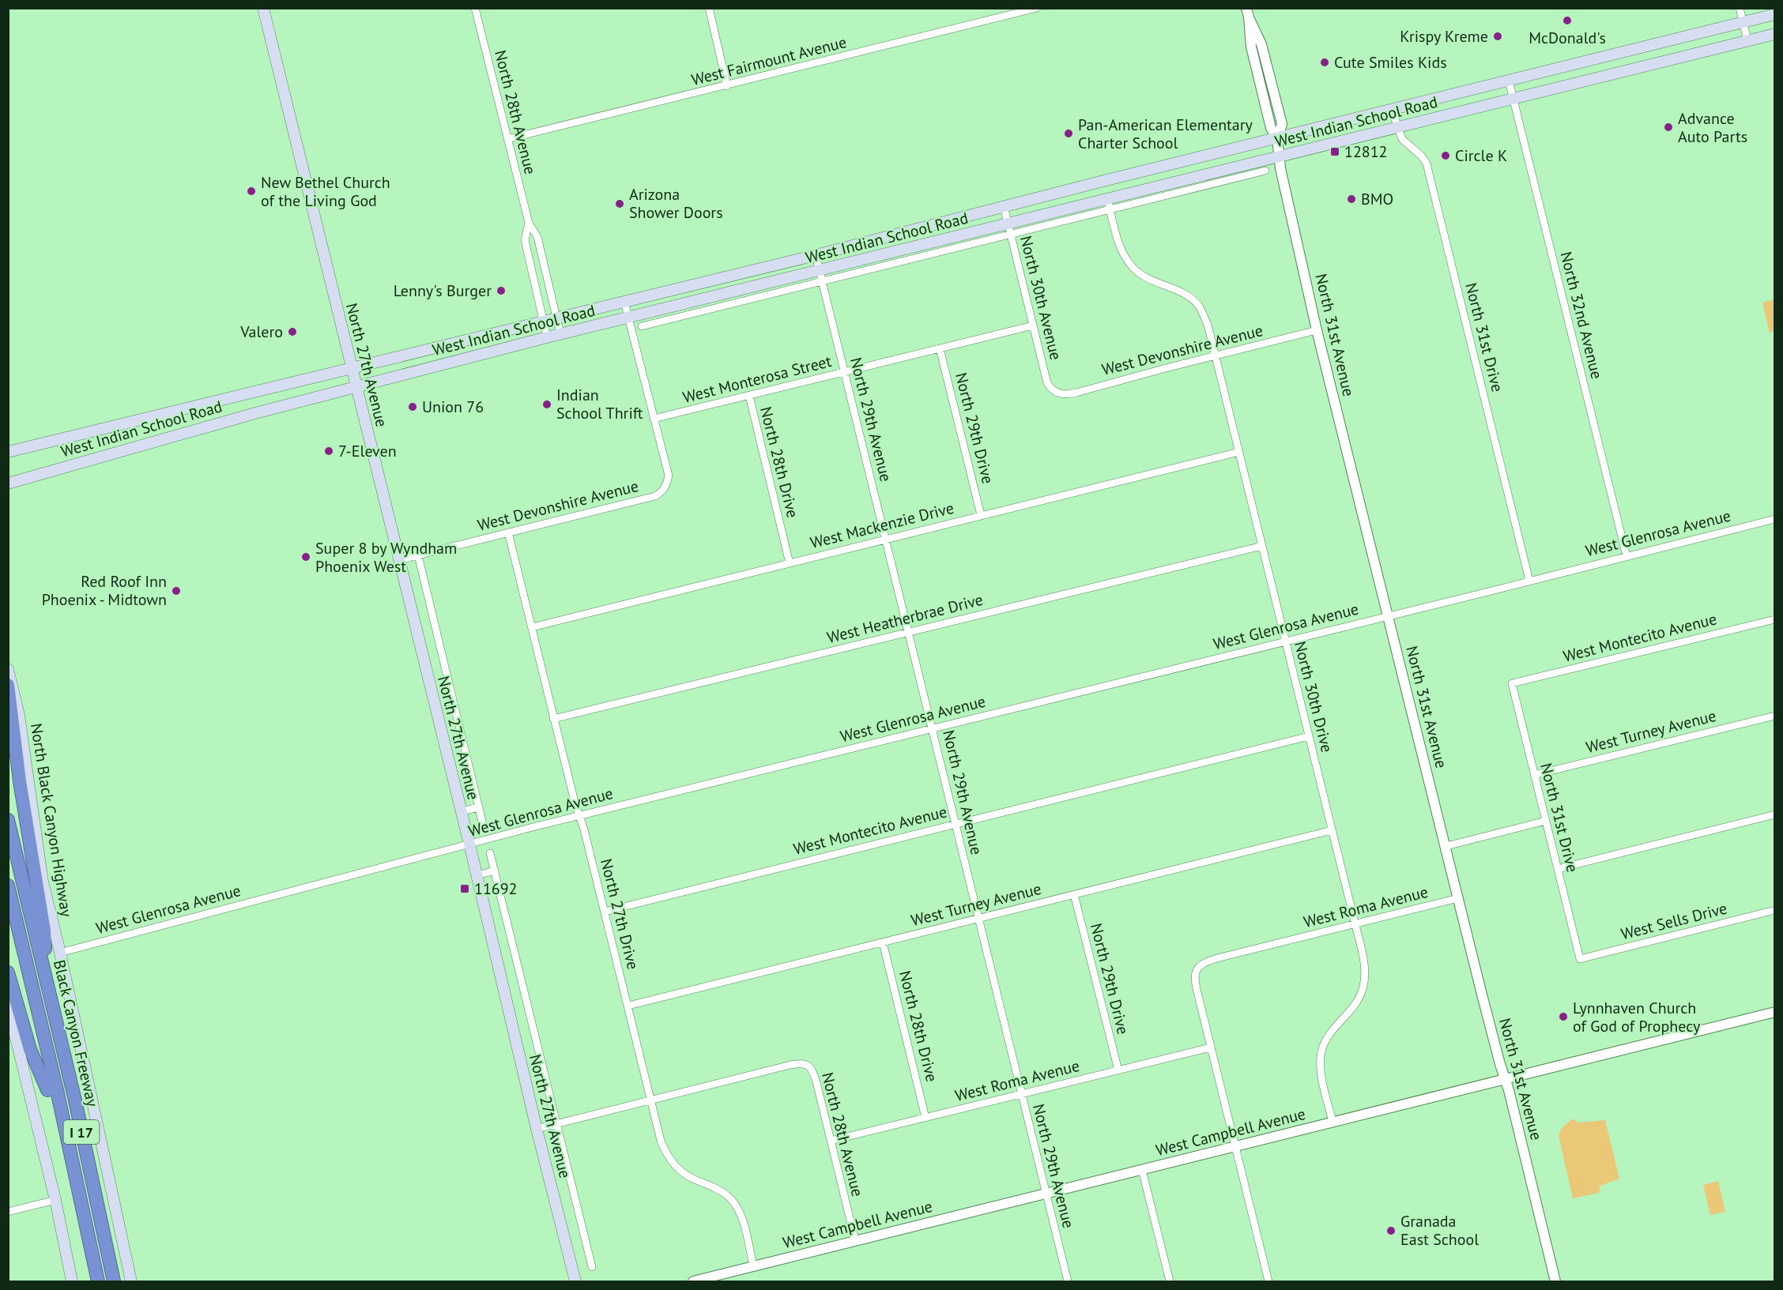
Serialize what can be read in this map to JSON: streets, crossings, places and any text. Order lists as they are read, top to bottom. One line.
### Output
{"streets":{"highway":["Black Canyon Freeway","I 17"],"main road":["West Indian School Road","North 27th Avenue","North Black Canyon Highway"],"street":["West Fairmount Avenue","North 28th Avenue","North 30th Avenue","North 32nd Avenue","North 31st Avenue","North 31st Drive","West Devonshire Avenue","West Monterosa Street","North 29th Avenue","North 29th Drive","North 28th Drive","West Mackenzie Drive","West Glenrosa Avenue","West Heatherbrae Drive","West Montecito Avenue","North 30th Drive","West Turney Avenue","West Roma Avenue","North 27th Drive","West Sells Drive","West Campbell Avenue"]},"crossings":[["West Fairmount Avenue","North 28th Avenue"],["North 28th Avenue","West Indian School Road"],["North 28th Avenue","West Roma Avenue"],["North 28th Avenue","North 27th Drive"],["North 28th Avenue","West Campbell Avenue"],["West Indian School Road","North 30th Avenue"],["West Indian School Road","North 32nd Avenue"],["West Indian School Road","North 31st Avenue"],["West Indian School Road","North 31st Drive"],["West Indian School Road","North 27th Avenue"],["West Indian School Road","North 29th Avenue"],["West Indian School Road","North 30th Drive"],["North 30th Avenue","West Devonshire Avenue"],["North 30th Avenue","West Monterosa Street"],["North 32nd Avenue","West Glenrosa Avenue"],["North 31st Avenue","West Devonshire Avenue"],["North 31st Avenue","West Glenrosa Avenue"],["North 31st Avenue","West Roma Avenue"],["North 31st Avenue","West Campbell Avenue"],["North 31st Drive","West Glenrosa Avenue"],["North 31st Drive","West Montecito Avenue"],["North 31st Drive","West Turney Avenue"],["North 31st Drive","West Sells Drive"],["West Devonshire Avenue","North 27th Avenue"],["West Devonshire Avenue","West Monterosa Street"],["West Devonshire Avenue","North 30th Drive"],["West Devonshire Avenue","North 27th Drive"],["North 27th Avenue","West Glenrosa Avenue"],["West Monterosa Street","North 29th Avenue"],["West Monterosa Street","North 29th Drive"],["West Monterosa Street","North 28th Drive"],["North 29th Avenue","West Mackenzie Drive"],["North 29th Avenue","West Glenrosa Avenue"],["North 29th Avenue","West Heatherbrae Drive"],["North 29th Avenue","West Montecito Avenue"],["North 29th Avenue","West Turney Avenue"],["North 29th Avenue","West Roma Avenue"],["North 29th Avenue","West Campbell Avenue"],["North 29th Drive","West Mackenzie Drive"],["North 29th Drive","West Turney Avenue"],["North 29th Drive","West Roma Avenue"],["North 28th Drive","West Mackenzie Drive"],["North 28th Drive","West Turney Avenue"],["North 28th Drive","West Roma Avenue"],["West Mackenzie Drive","North 30th Drive"],["West Mackenzie Drive","North 27th Drive"],["West Glenrosa Avenue","North 30th Drive"],["West Glenrosa Avenue","North Black Canyon Highway"],["West Glenrosa Avenue","North 27th Drive"],["West Heatherbrae Drive","North 30th Drive"],["West Heatherbrae Drive","North 27th Drive"],["West Montecito Avenue","North 30th Drive"],["West Montecito Avenue","North 27th Drive"],["North 30th Drive","West Turney Avenue"],["North 30th Drive","West Roma Avenue"],["North 30th Drive","West Campbell Avenue"],["West Turney Avenue","North 27th Drive"],["North 27th Drive","West Campbell Avenue"]],"places":{"other":["McDonald's","Krispy Kreme","Cute Smiles Kids","Advance Auto Parts","Pan-American Elementary Charter School","Circle K","New Bethel Church of the Living God","BMO","Arizona Shower Doors","Lenny's Burger","Valero","Indian School Thrift","Union 76","7-Eleven","Super 8 by Wyndham Phoenix West","Red Roof Inn Phoenix - Midtown","Lynnhaven Church of God of Prophecy","Granada East School"],"transit":["12812","11692"]}}
